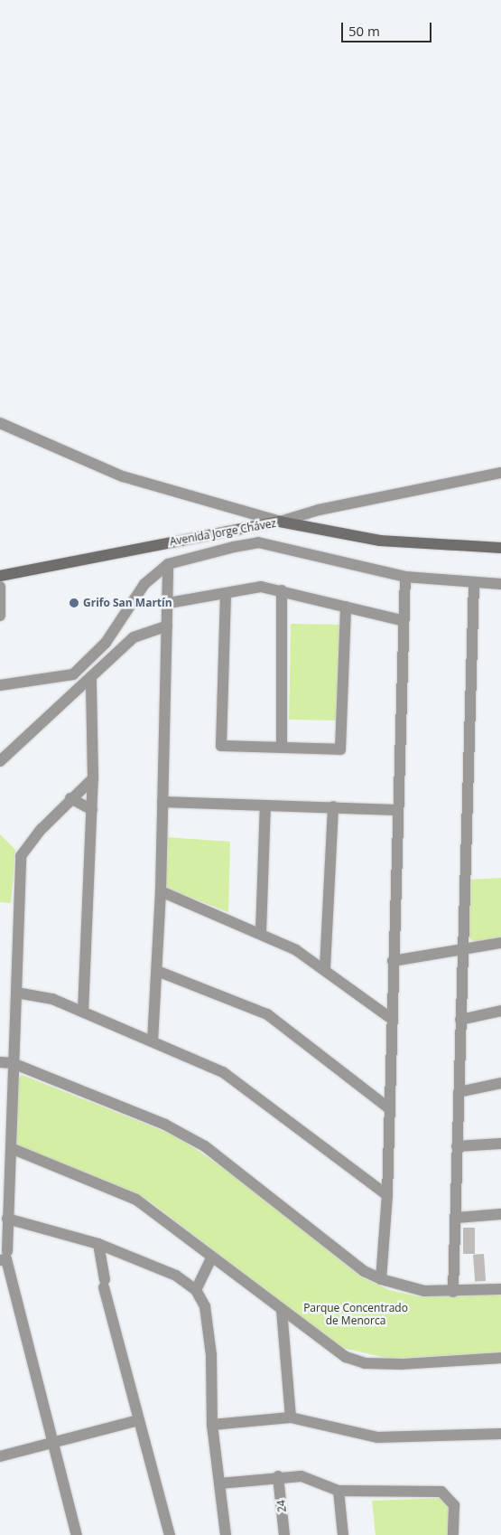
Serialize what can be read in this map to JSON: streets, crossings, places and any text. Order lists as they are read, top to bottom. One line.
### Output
{"streets":{"main road":["Avenida Jorge Chávez"],"street":["24"]},"parks":["Parque Concentrado de Menorca"],"places":["Grifo San Martín"],"scale_bar":"50 m"}
